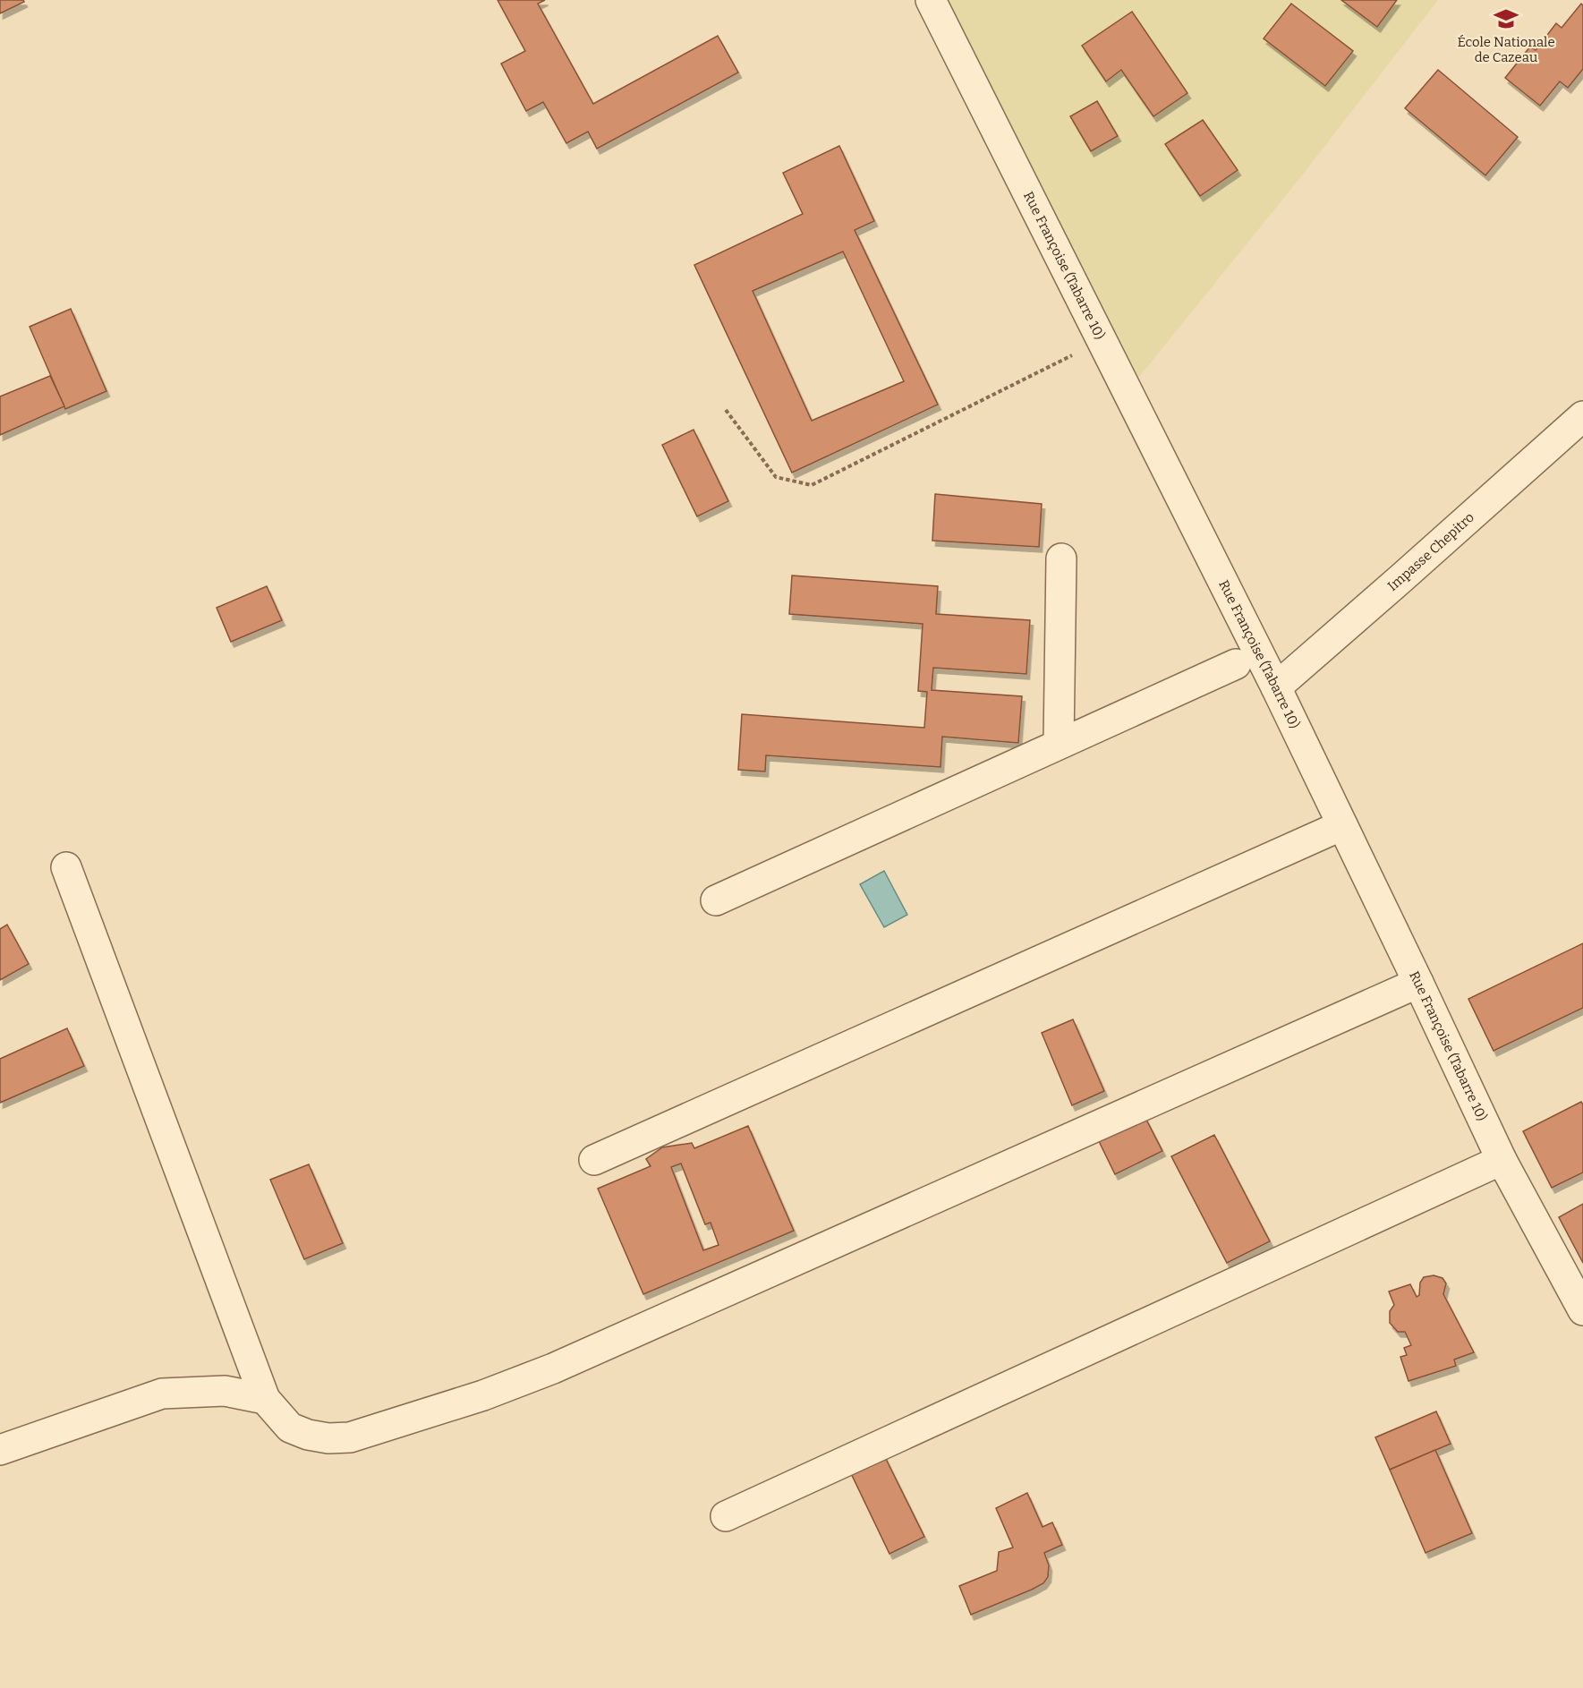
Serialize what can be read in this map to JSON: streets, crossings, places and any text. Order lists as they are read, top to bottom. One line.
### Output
{"streets":{"street":["Rue Françoise (Tabarre 10)","Impasse Chepitro"]},"crossings":[["Rue Françoise (Tabarre 10)","Impasse Chepitro"]],"places":{"school or university":["École Nationale de Cazeau"]}}
